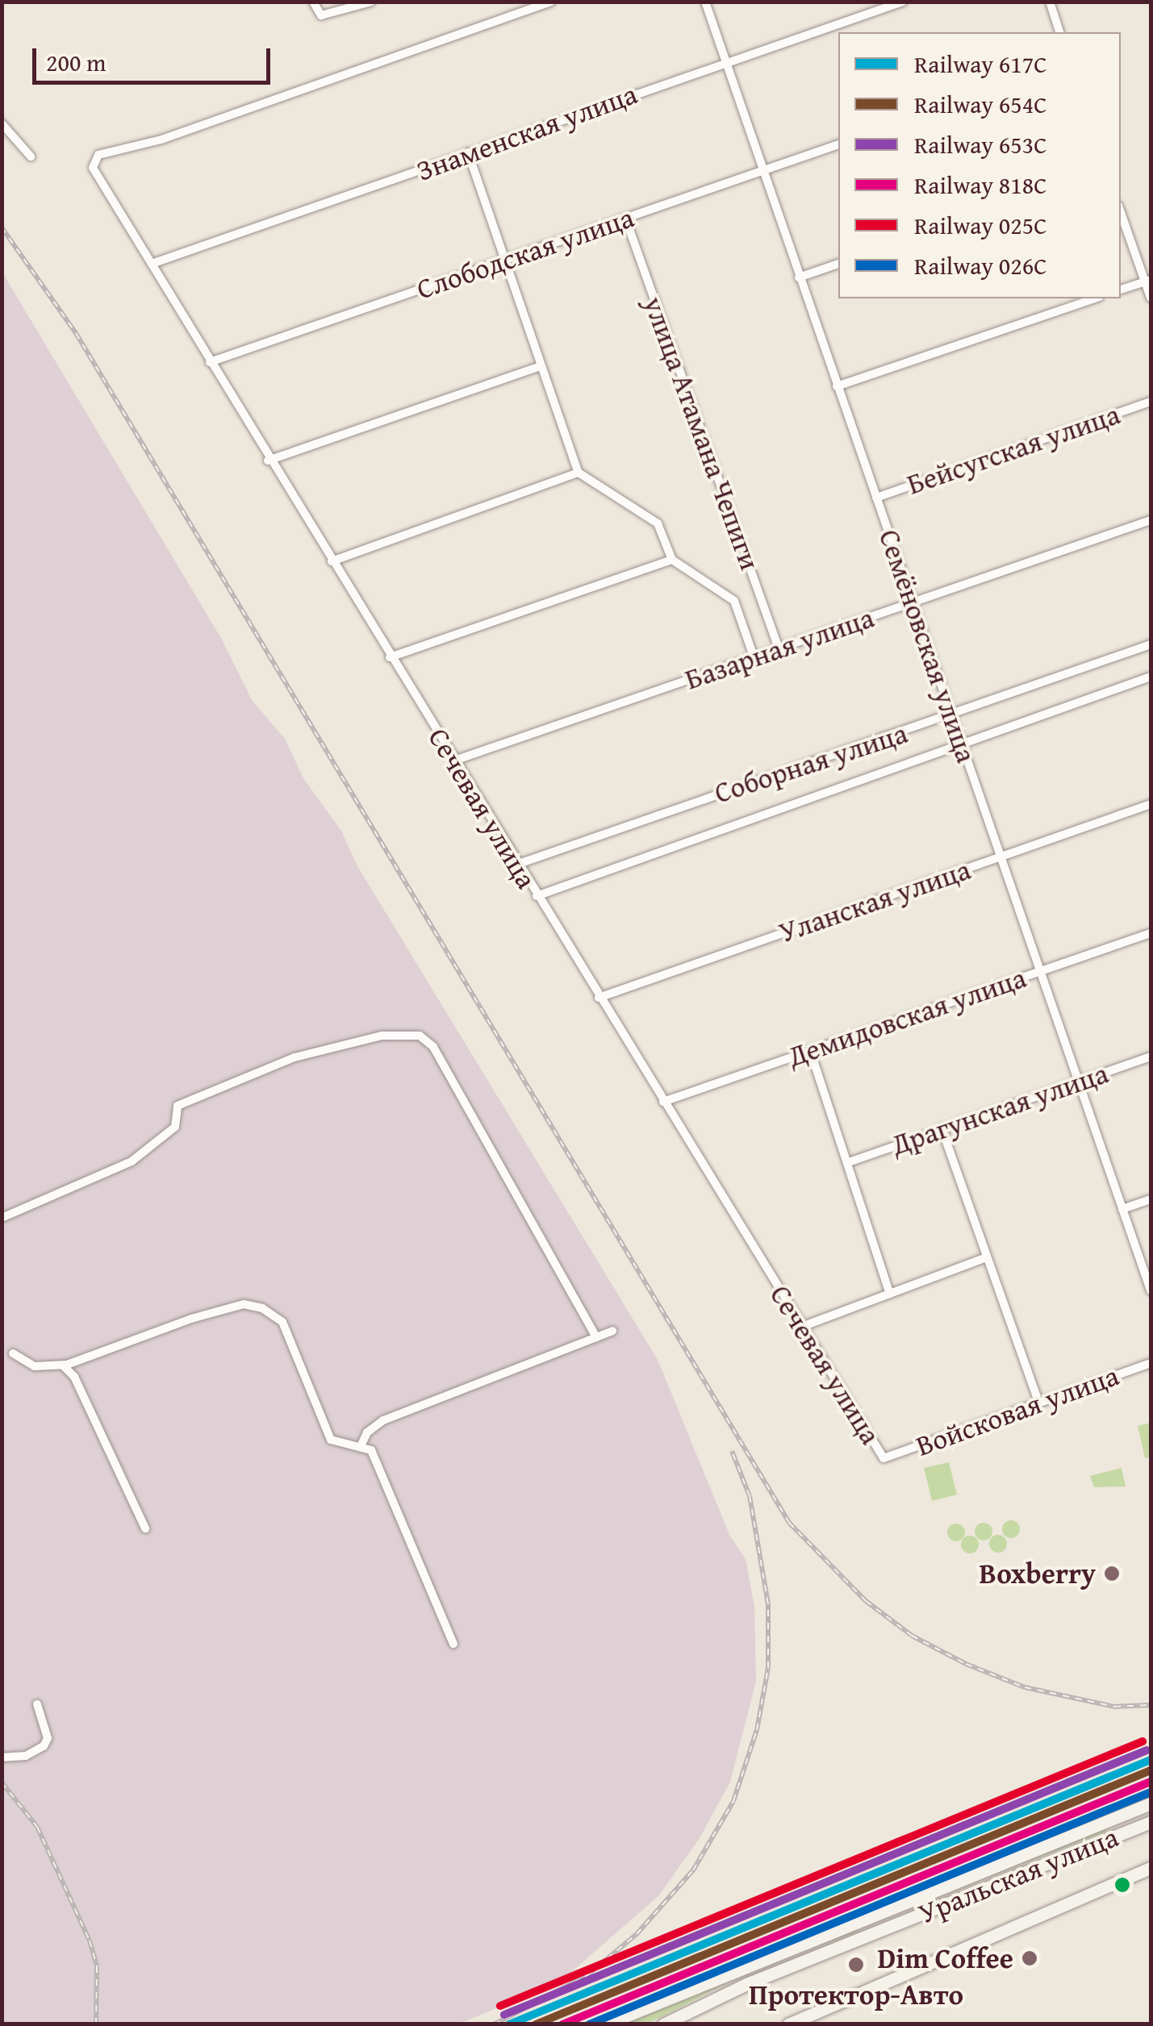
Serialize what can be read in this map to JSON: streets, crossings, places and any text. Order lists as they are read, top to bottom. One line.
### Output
{"streets":{"main road":["Уральская улица"],"street":["Знаменская улица","Слободская улица","улица Атамана Чепиги","Бейсугская улица","Семёновская улица","Базарная улица","Соборная улица","Сечевая улица","Уланская улица","Демидовская улица","Драгунская улица","Войсковая улица"]},"crossings":[["Знаменская улица","Семёновская улица"],["Знаменская улица","Сечевая улица"],["Слободская улица","улица Атамана Чепиги"],["Слободская улица","Семёновская улица"],["Слободская улица","Сечевая улица"],["улица Атамана Чепиги","Базарная улица"],["Бейсугская улица","Семёновская улица"],["Семёновская улица","Базарная улица"],["Семёновская улица","Соборная улица"],["Семёновская улица","Уланская улица"],["Семёновская улица","Демидовская улица"],["Семёновская улица","Драгунская улица"],["Базарная улица","Сечевая улица"],["Соборная улица","Сечевая улица"],["Сечевая улица","Уланская улица"],["Сечевая улица","Демидовская улица"],["Сечевая улица","Войсковая улица"]],"places":["Boxberry","Dim Coffee","Протектор-Авто"],"lines":["rail line 025С","rail line 653С","rail line 617C","rail line 654С","rail line 818С","rail line 026С"],"legend":["Railway 617C","Railway 654С","Railway 653С","Railway 818С","Railway 025С","Railway 026С"],"scale_bar":"200 m"}
